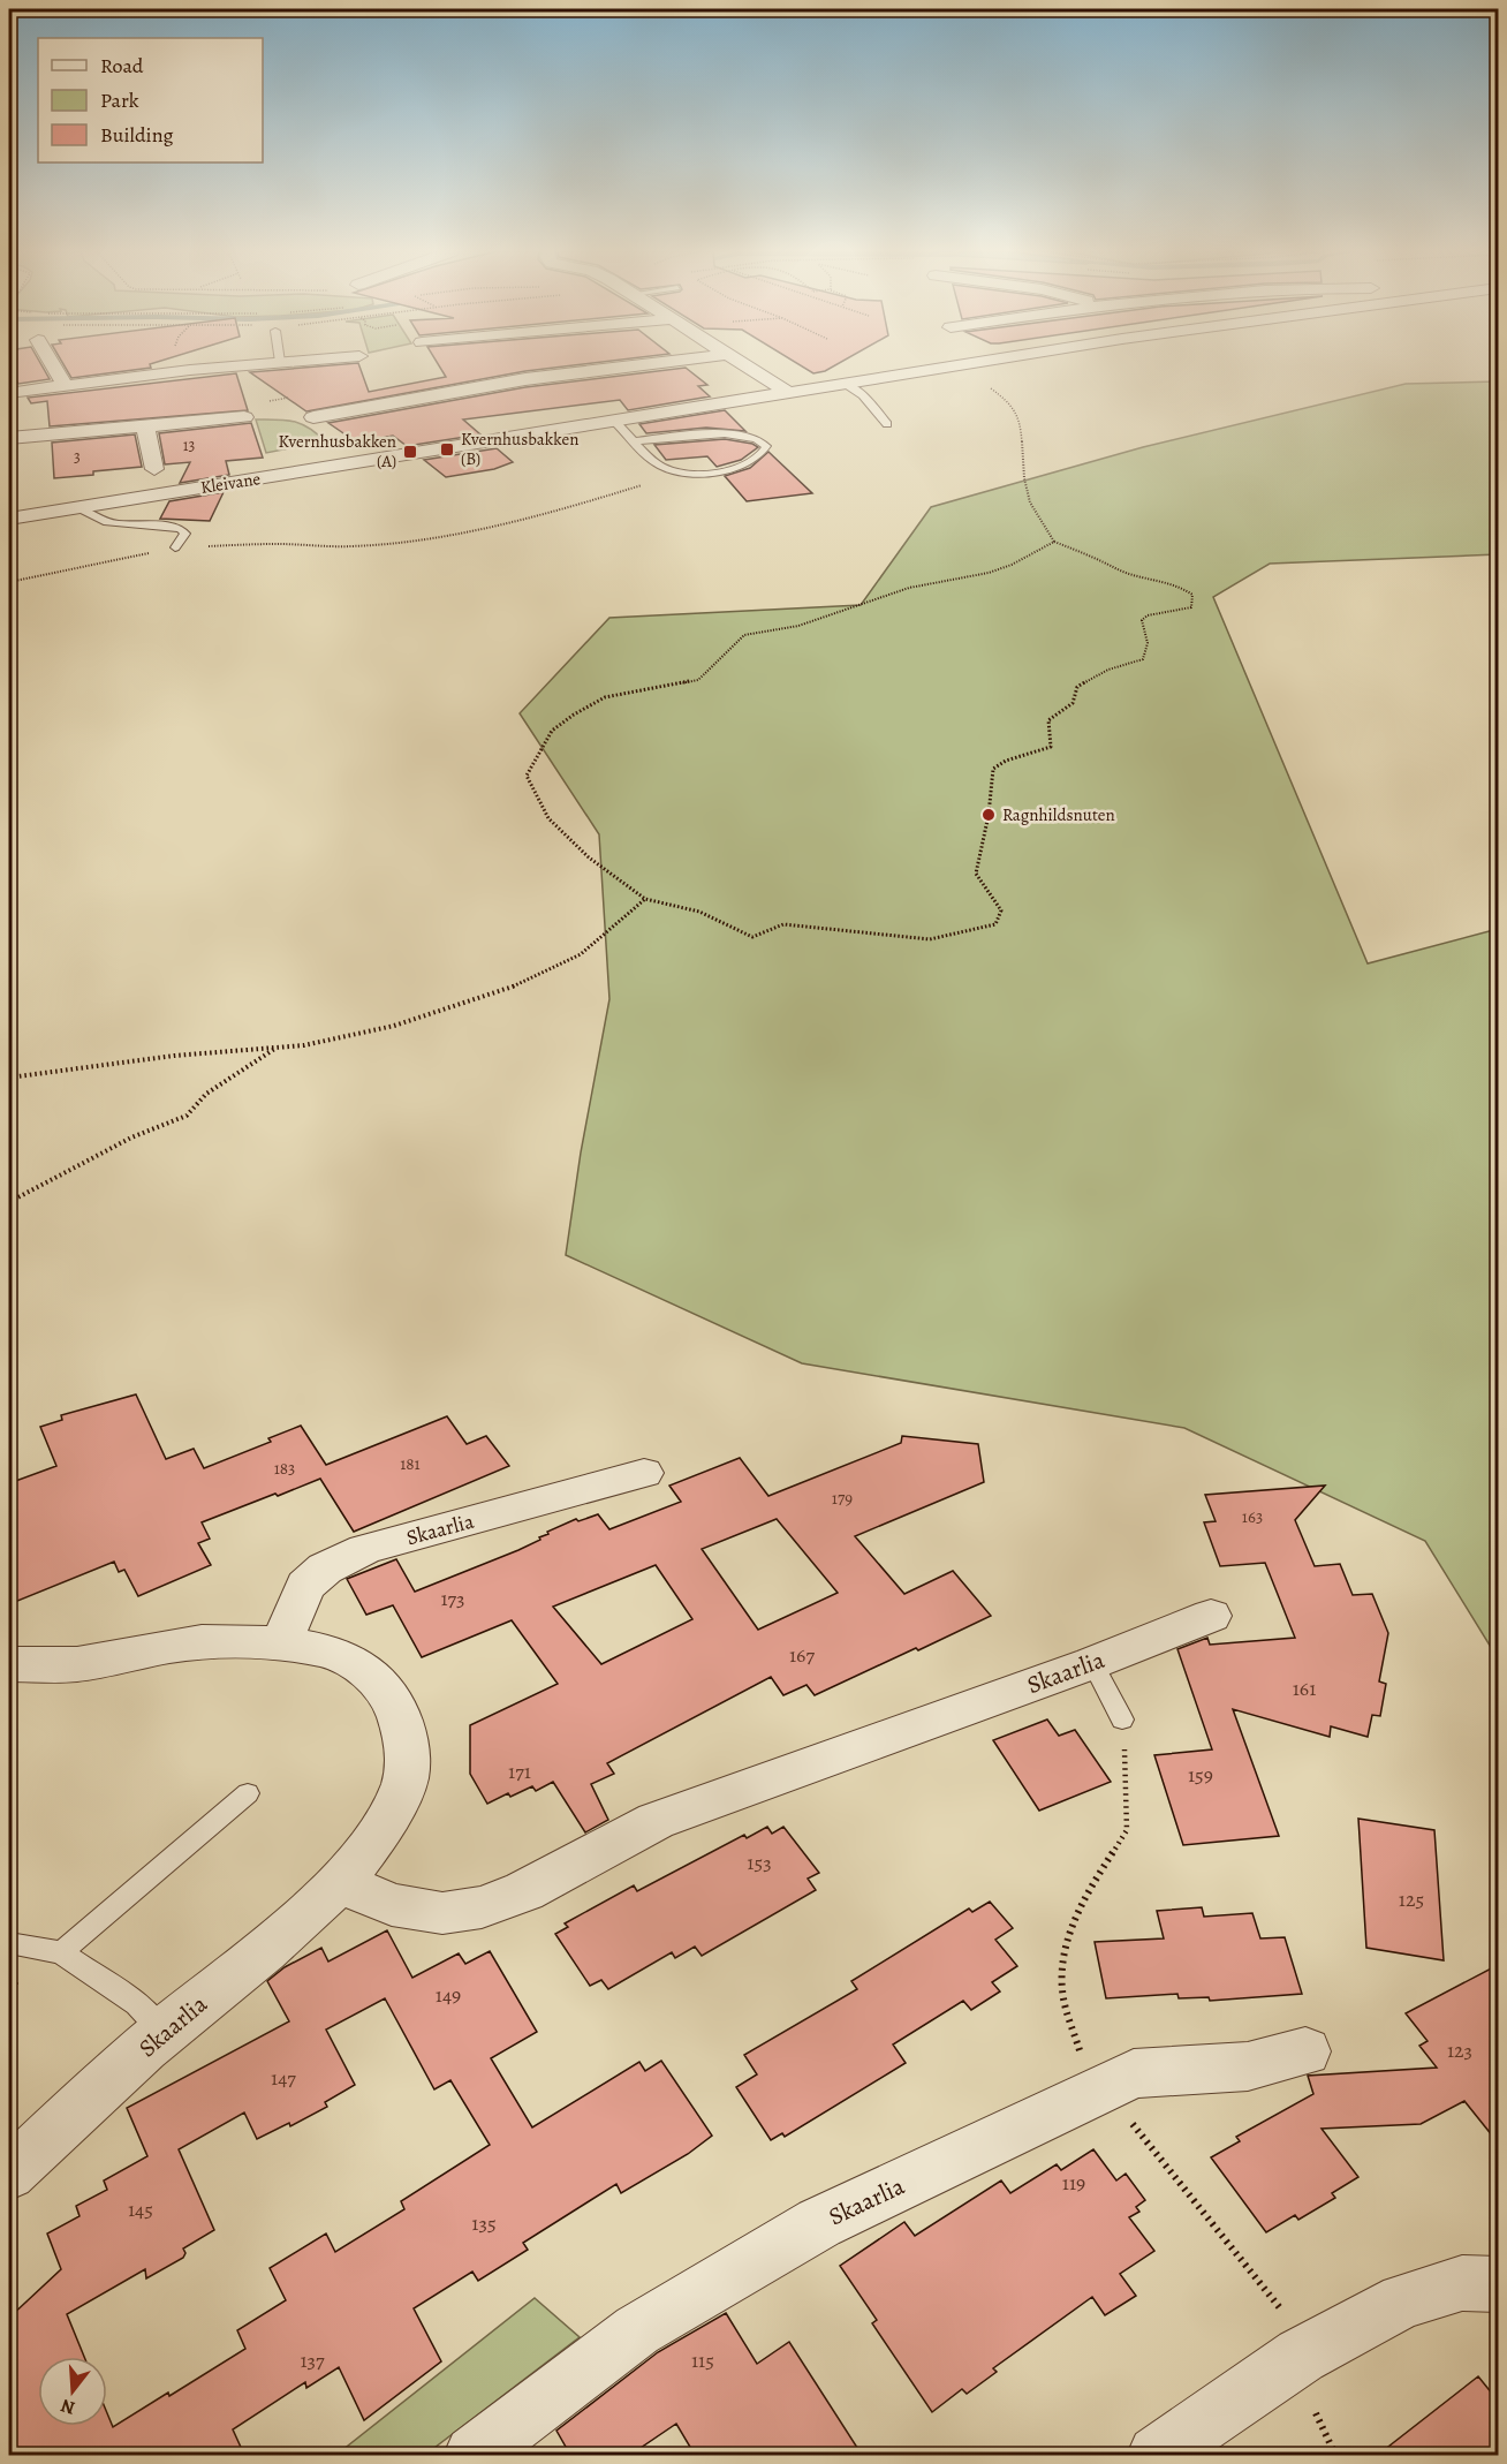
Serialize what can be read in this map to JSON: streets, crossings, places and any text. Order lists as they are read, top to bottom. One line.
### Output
{"streets":{"street":["Kleivane","Skaarlia"]},"places":{"transit":["Kvernhusbakken (B)","Kvernhusbakken (A)"],"other":["Ragnhildsnuten"]},"house_numbers":["13","3","181","183","179","163","173","167","161","171","159","153","125","149","123","147","119","145","135","137","115"],"legend":["Road","Park","Building"],"north":"bottom"}
